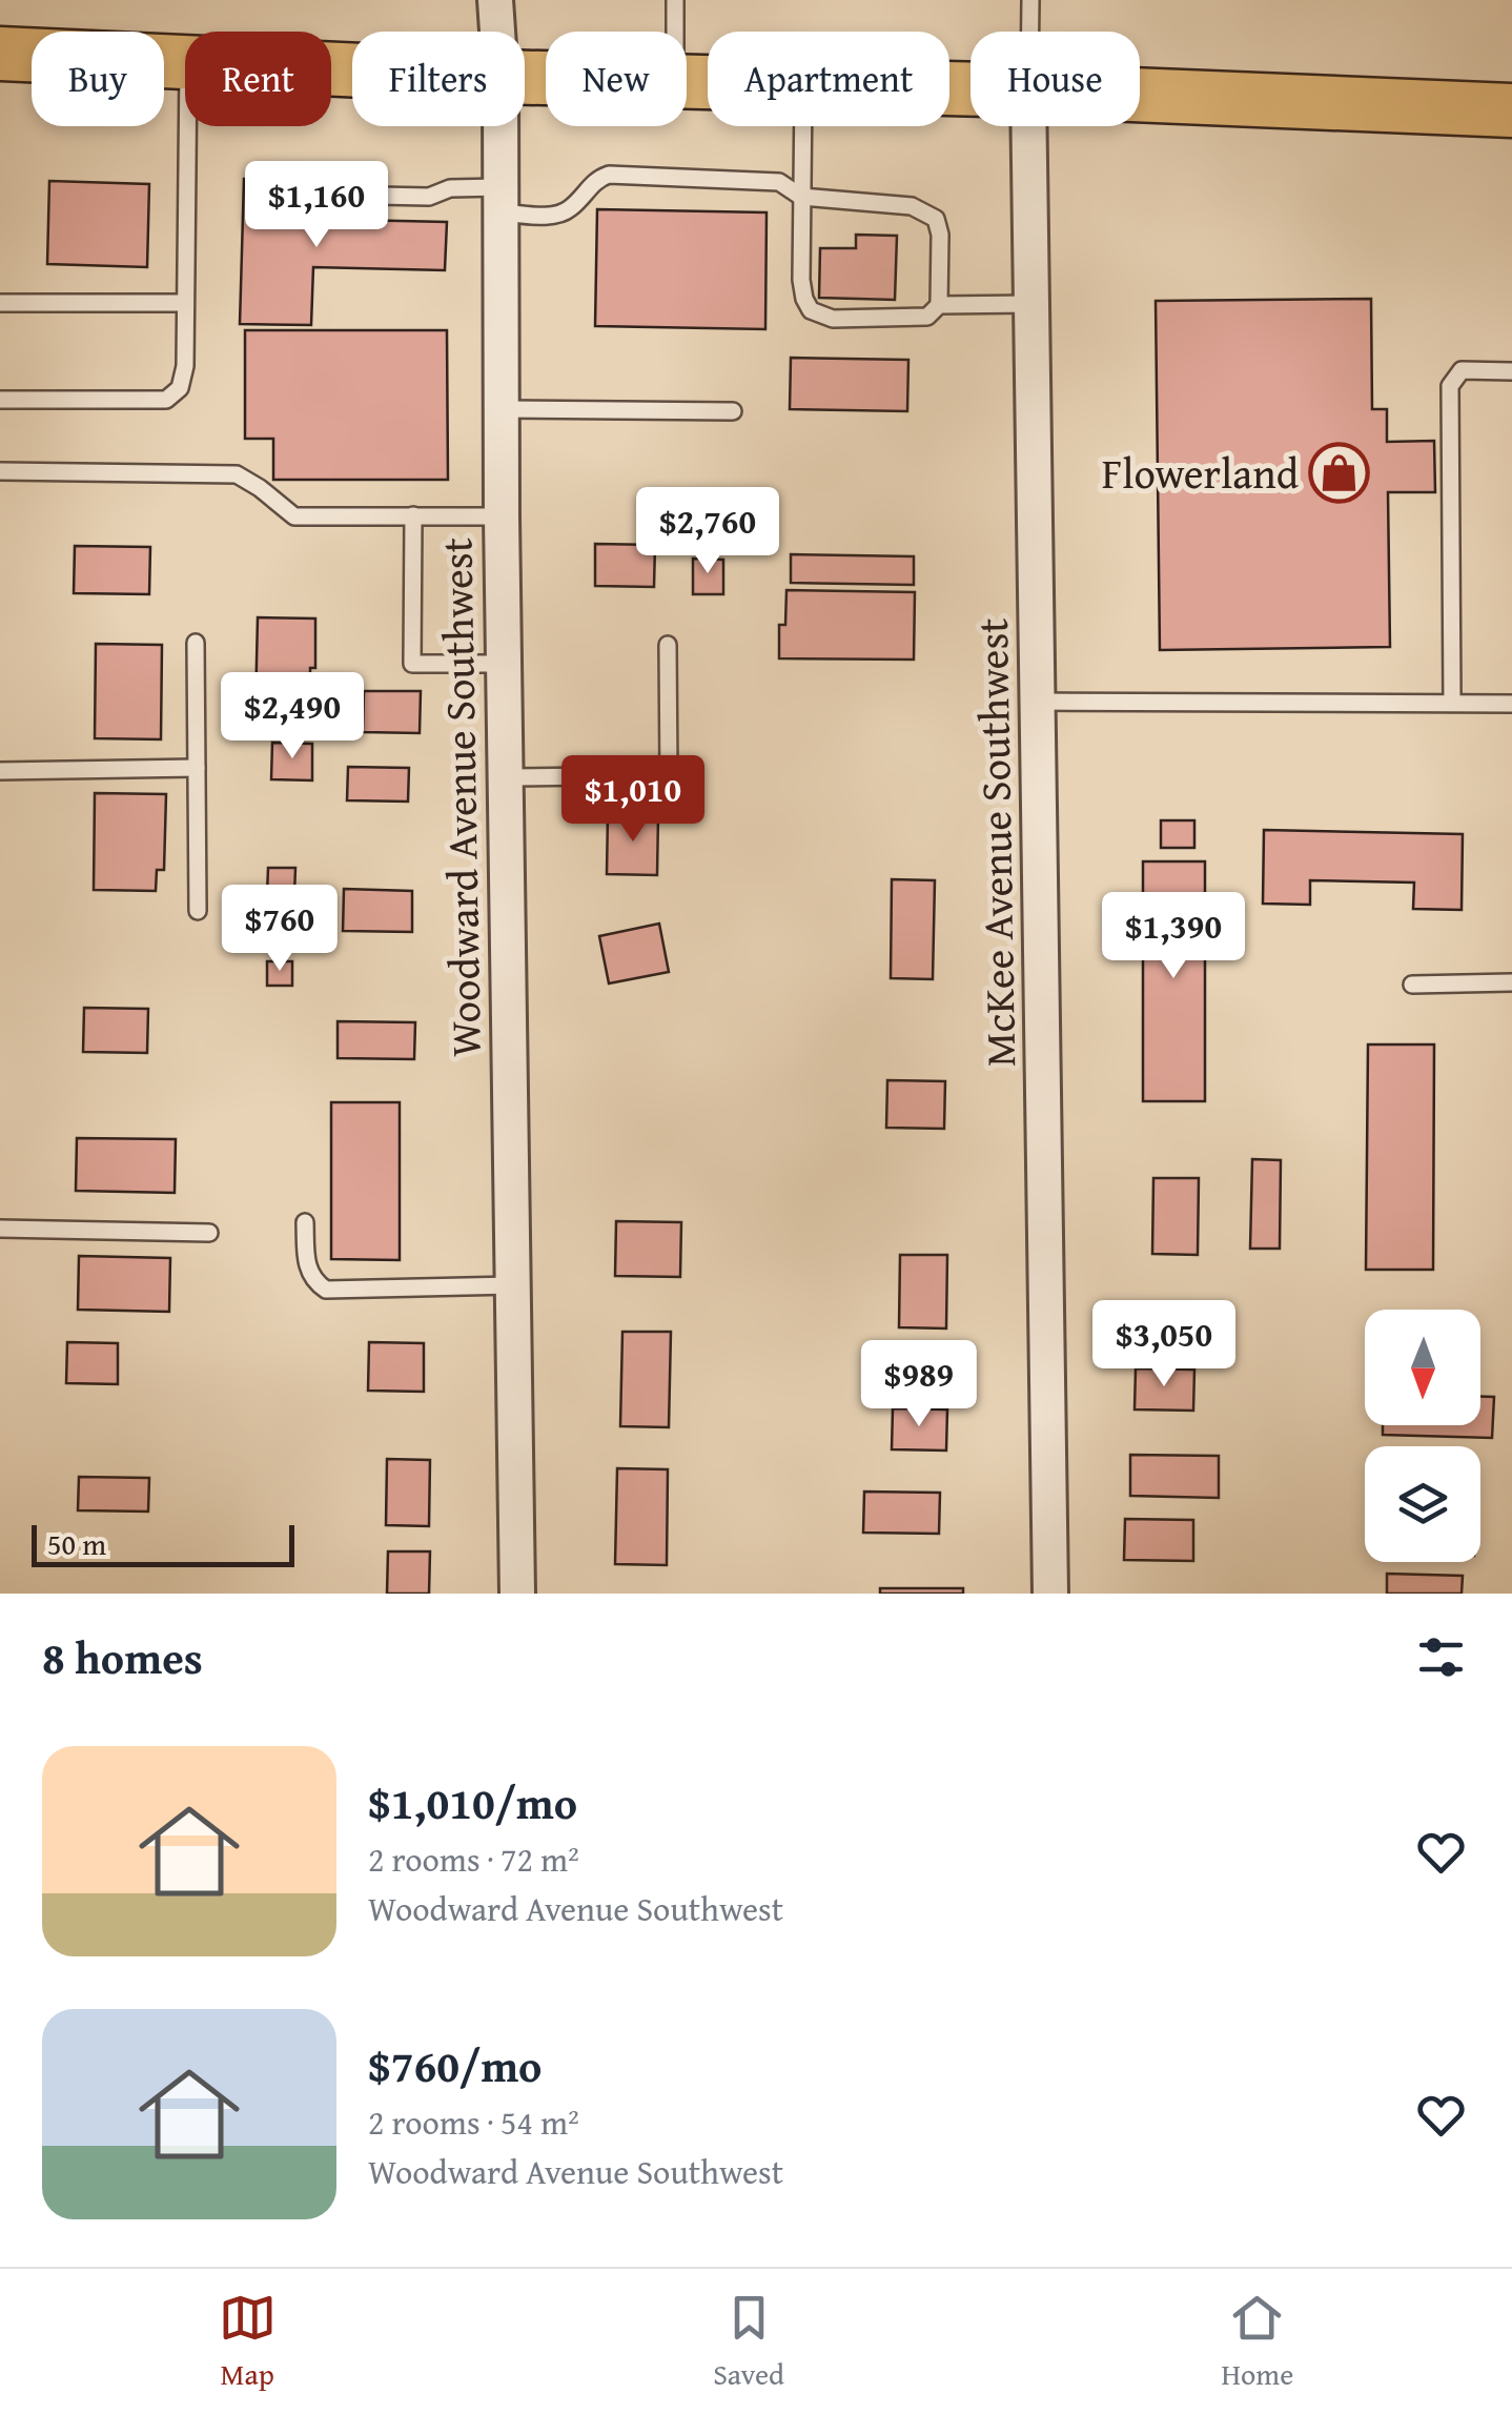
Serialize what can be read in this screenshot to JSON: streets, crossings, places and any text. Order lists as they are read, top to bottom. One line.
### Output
{"streets":{"street":["Woodward Avenue Southwest","McKee Avenue Southwest"]},"places":{"shop":["Flowerland"]},"scale_bar":"50 m","north":"bottom","page":{"chip":["Buy","Rent","Filters","New","Apartment","House"],"price":["$1,160","$2,760","$2,490","$1,010","$760","$1,390","$3,050","$989"],"scale":"50 m","heading":"8 homes","list":[{"name":"$1,010/mo","note":"2 rooms · 72 m² · Woodward Avenue Southwest"},{"name":"$760/mo","note":"2 rooms · 54 m² · Woodward Avenue Southwest"}],"tabs":["Map","Saved","Home"]}}
